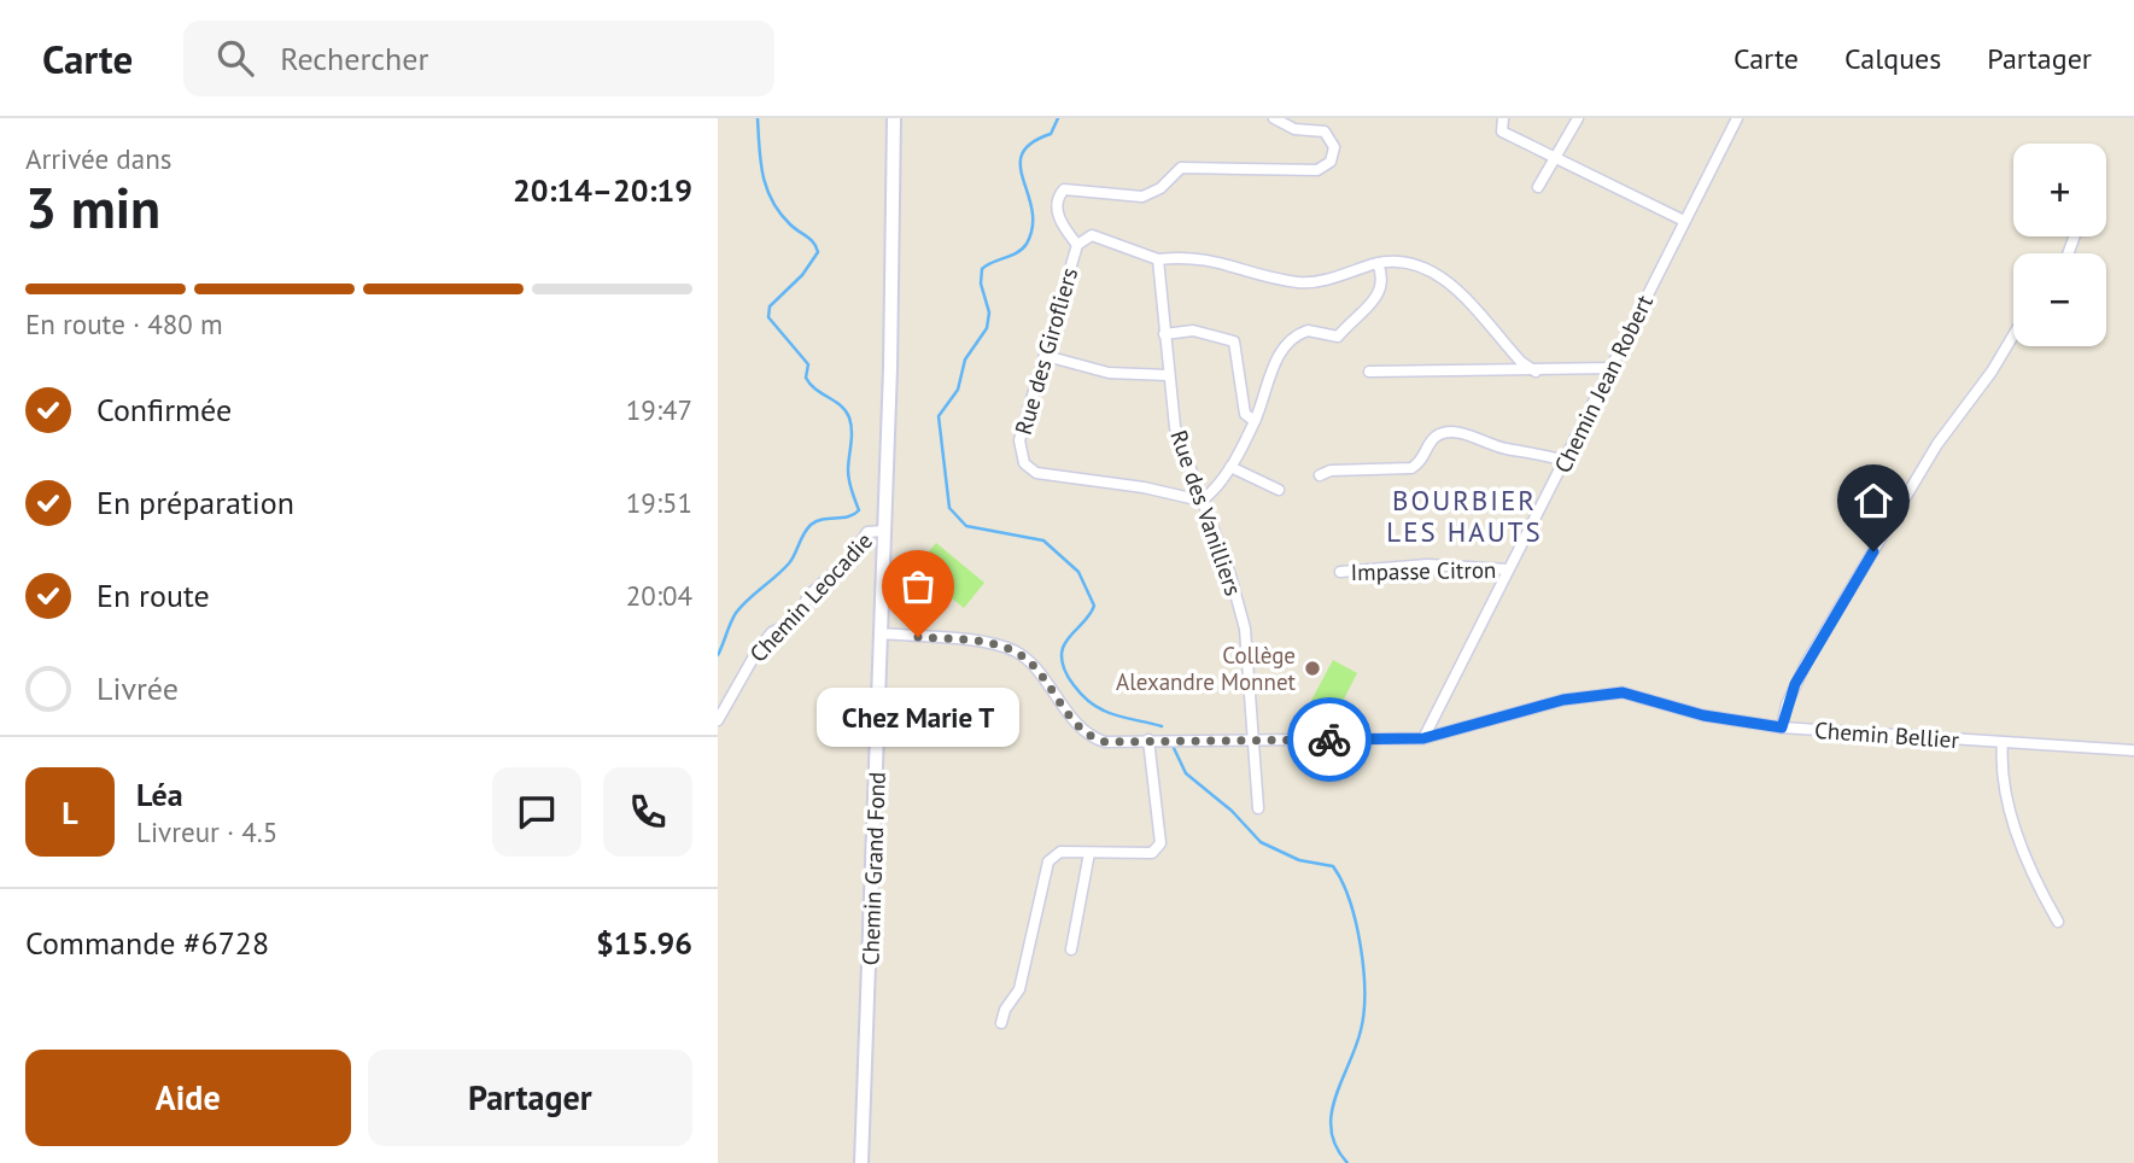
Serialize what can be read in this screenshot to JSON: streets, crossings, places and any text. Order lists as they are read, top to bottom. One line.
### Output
{"streets":{"street":["Rue des Girofliers","Chemin Jean Robert","Rue des Vanilliers","Impasse Citron","Chemin Leocadie","Chemin Bellier","Chemin Grand Fond"]},"crossings":[["Rue des Girofliers","Rue des Vanilliers"],["Chemin Jean Robert","Impasse Citron"],["Chemin Jean Robert","Chemin Bellier"],["Rue des Vanilliers","Chemin Bellier"],["Chemin Leocadie","Chemin Grand Fond"],["Chemin Bellier","Chemin Grand Fond"]],"districts":["BOURBIER LES HAUTS"],"places":["Chez Marie T","Collège Alexandre Monnet"],"page":{"header":"Carte","search":"Rechercher","nav":["Carte","Calques","Partager"],"heading":["3 min","Arrivée dans","20:14–20:19"],"panel":["Léa","Livreur · 4.5","Commande #6728","$15.96"],"map_buttons":["+","−"],"bar":"En route · 480 m","list":[["Confirmée","19:47"],["En préparation","19:51"],["En route","20:04"],"Livrée"],"bubble":"Chez Marie T","round":"L","buttons":["Aide","Partager"]}}
